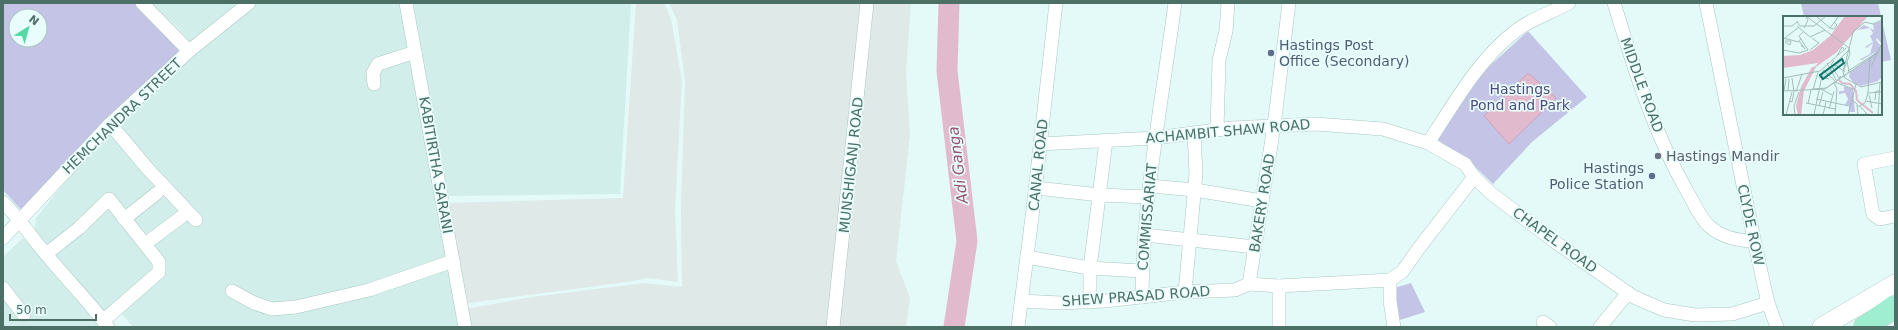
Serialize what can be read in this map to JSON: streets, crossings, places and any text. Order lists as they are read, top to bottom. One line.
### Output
{"streets":{"street":["MIDDLE ROAD","HEMCHANDRA STREET","ACHAMBIT SHAW ROAD","KABITIRTHA SARANI","MUNSHIGANJ ROAD","CANAL ROAD","BAKERY ROAD","COMMISSARIAT","CLYDE ROW","CHAPEL ROAD","SHEW PRASAD ROAD"]},"crossings":[["MIDDLE ROAD","CLYDE ROW"],["ACHAMBIT SHAW ROAD","CANAL ROAD"],["ACHAMBIT SHAW ROAD","BAKERY ROAD"],["ACHAMBIT SHAW ROAD","COMMISSARIAT"],["ACHAMBIT SHAW ROAD","CHAPEL ROAD"],["CANAL ROAD","SHEW PRASAD ROAD"],["BAKERY ROAD","SHEW PRASAD ROAD"],["COMMISSARIAT","SHEW PRASAD ROAD"],["CLYDE ROW","CHAPEL ROAD"]],"water":["Adi Ganga"],"parks":["Hastings Pond and Park"],"places":["Hastings Post Office (Secondary)","Hastings Mandir","Hastings Police Station"],"scale_bar":"50 m","north":"top right"}
